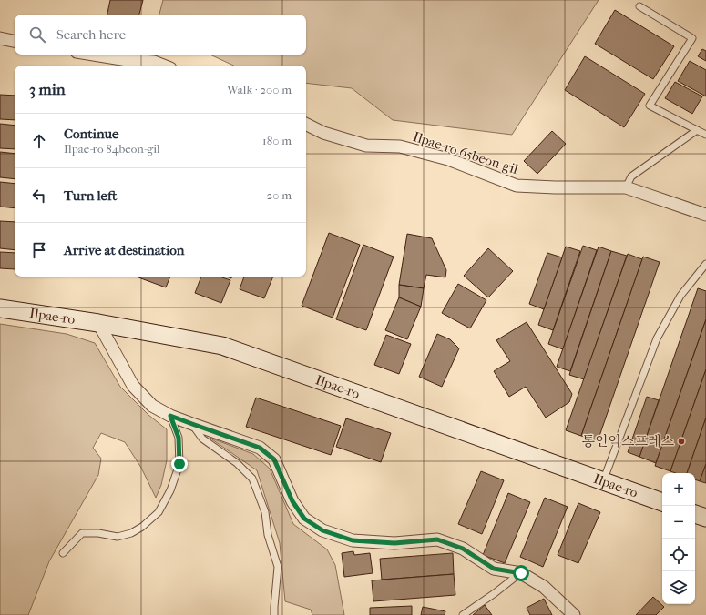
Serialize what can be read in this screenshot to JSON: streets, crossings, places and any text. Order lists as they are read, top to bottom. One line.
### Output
{"streets":{"street":["Ilpae-ro 65beon-gil","Ilpae-ro"]},"places":["통인익스프레스"],"page":{"search":"Search here","heading":["3 min","Walk · 200 m"],"list":[["Continue","Ilpae-ro 84beon-gil","180 m"],["Turn left","20 m"],"Arrive at destination"],"map_buttons":["+","−"]}}
